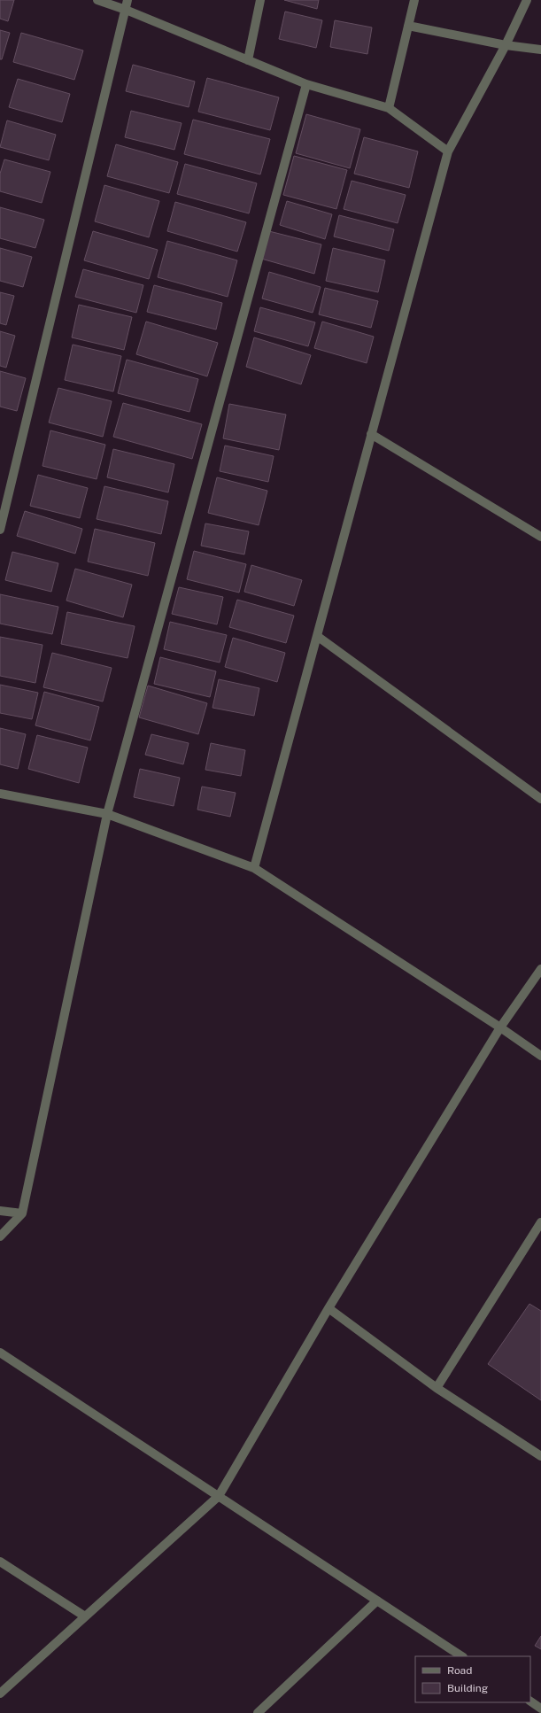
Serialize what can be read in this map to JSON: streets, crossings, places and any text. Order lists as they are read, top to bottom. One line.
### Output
{"legend":["Road","Building"]}
